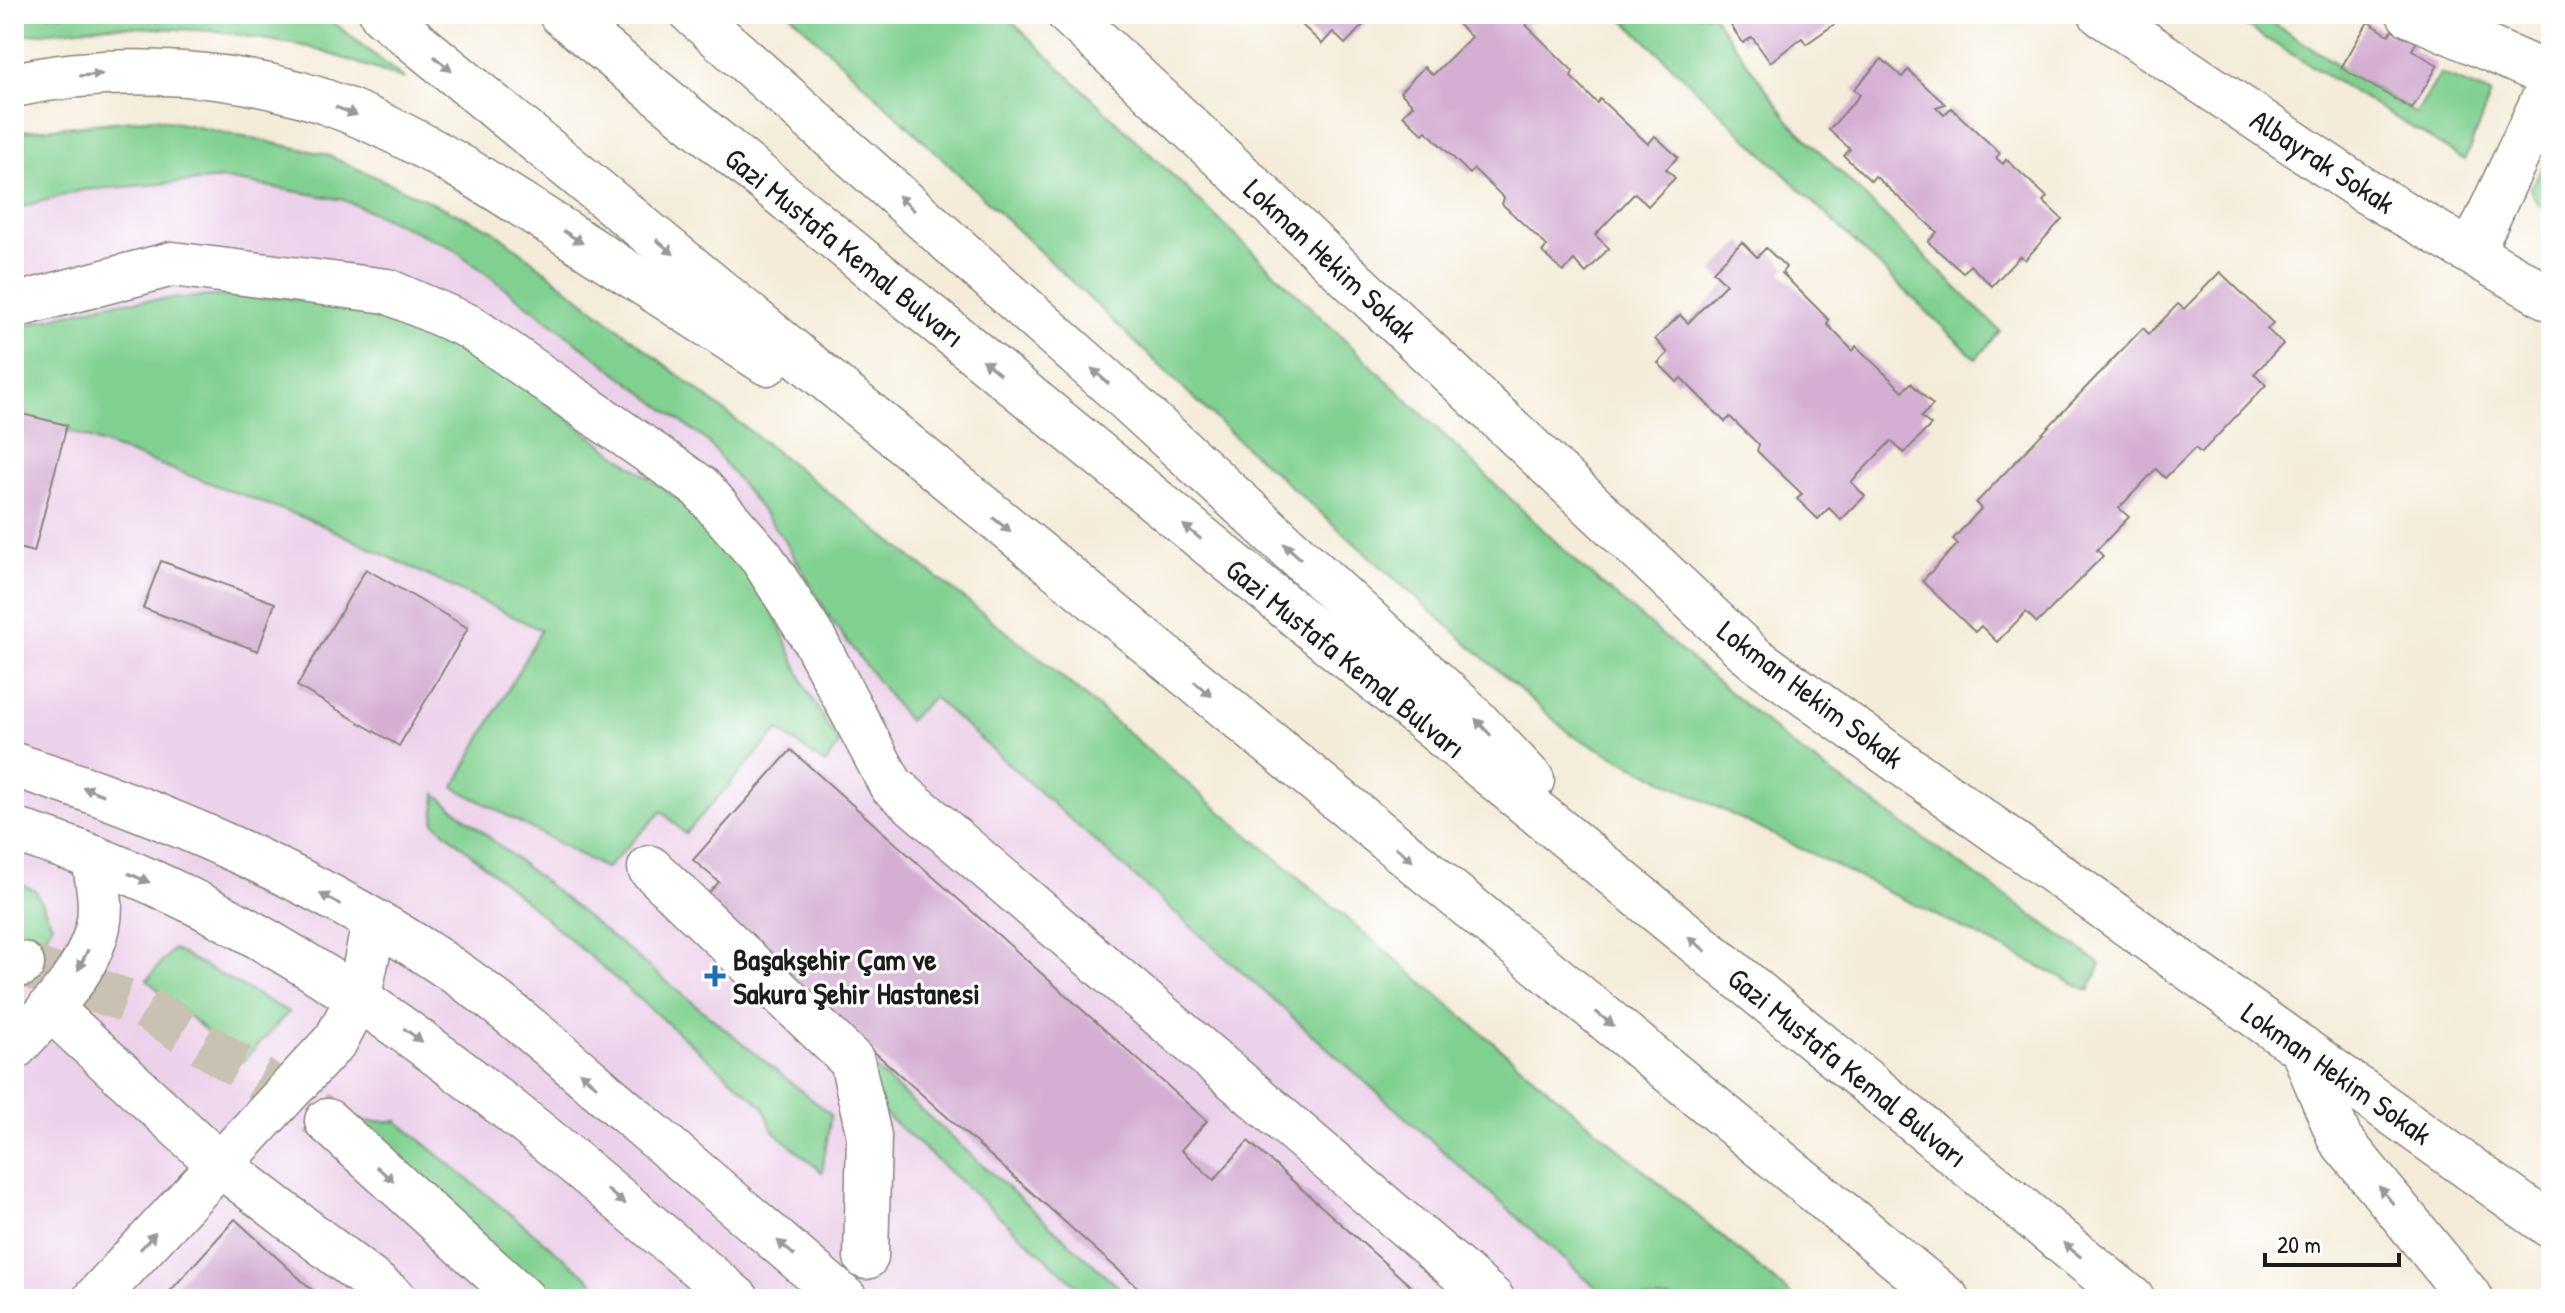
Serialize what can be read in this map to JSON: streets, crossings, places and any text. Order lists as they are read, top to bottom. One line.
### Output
{"streets":{"main road":["Albayrak Sokak","Gazi Mustafa Kemal Bulvarı","Lokman Hekim Sokak"]},"places":{"health":["Başakşehir Çam ve Sakura Şehir Hastanesi"]},"scale_bar":"20 m"}
